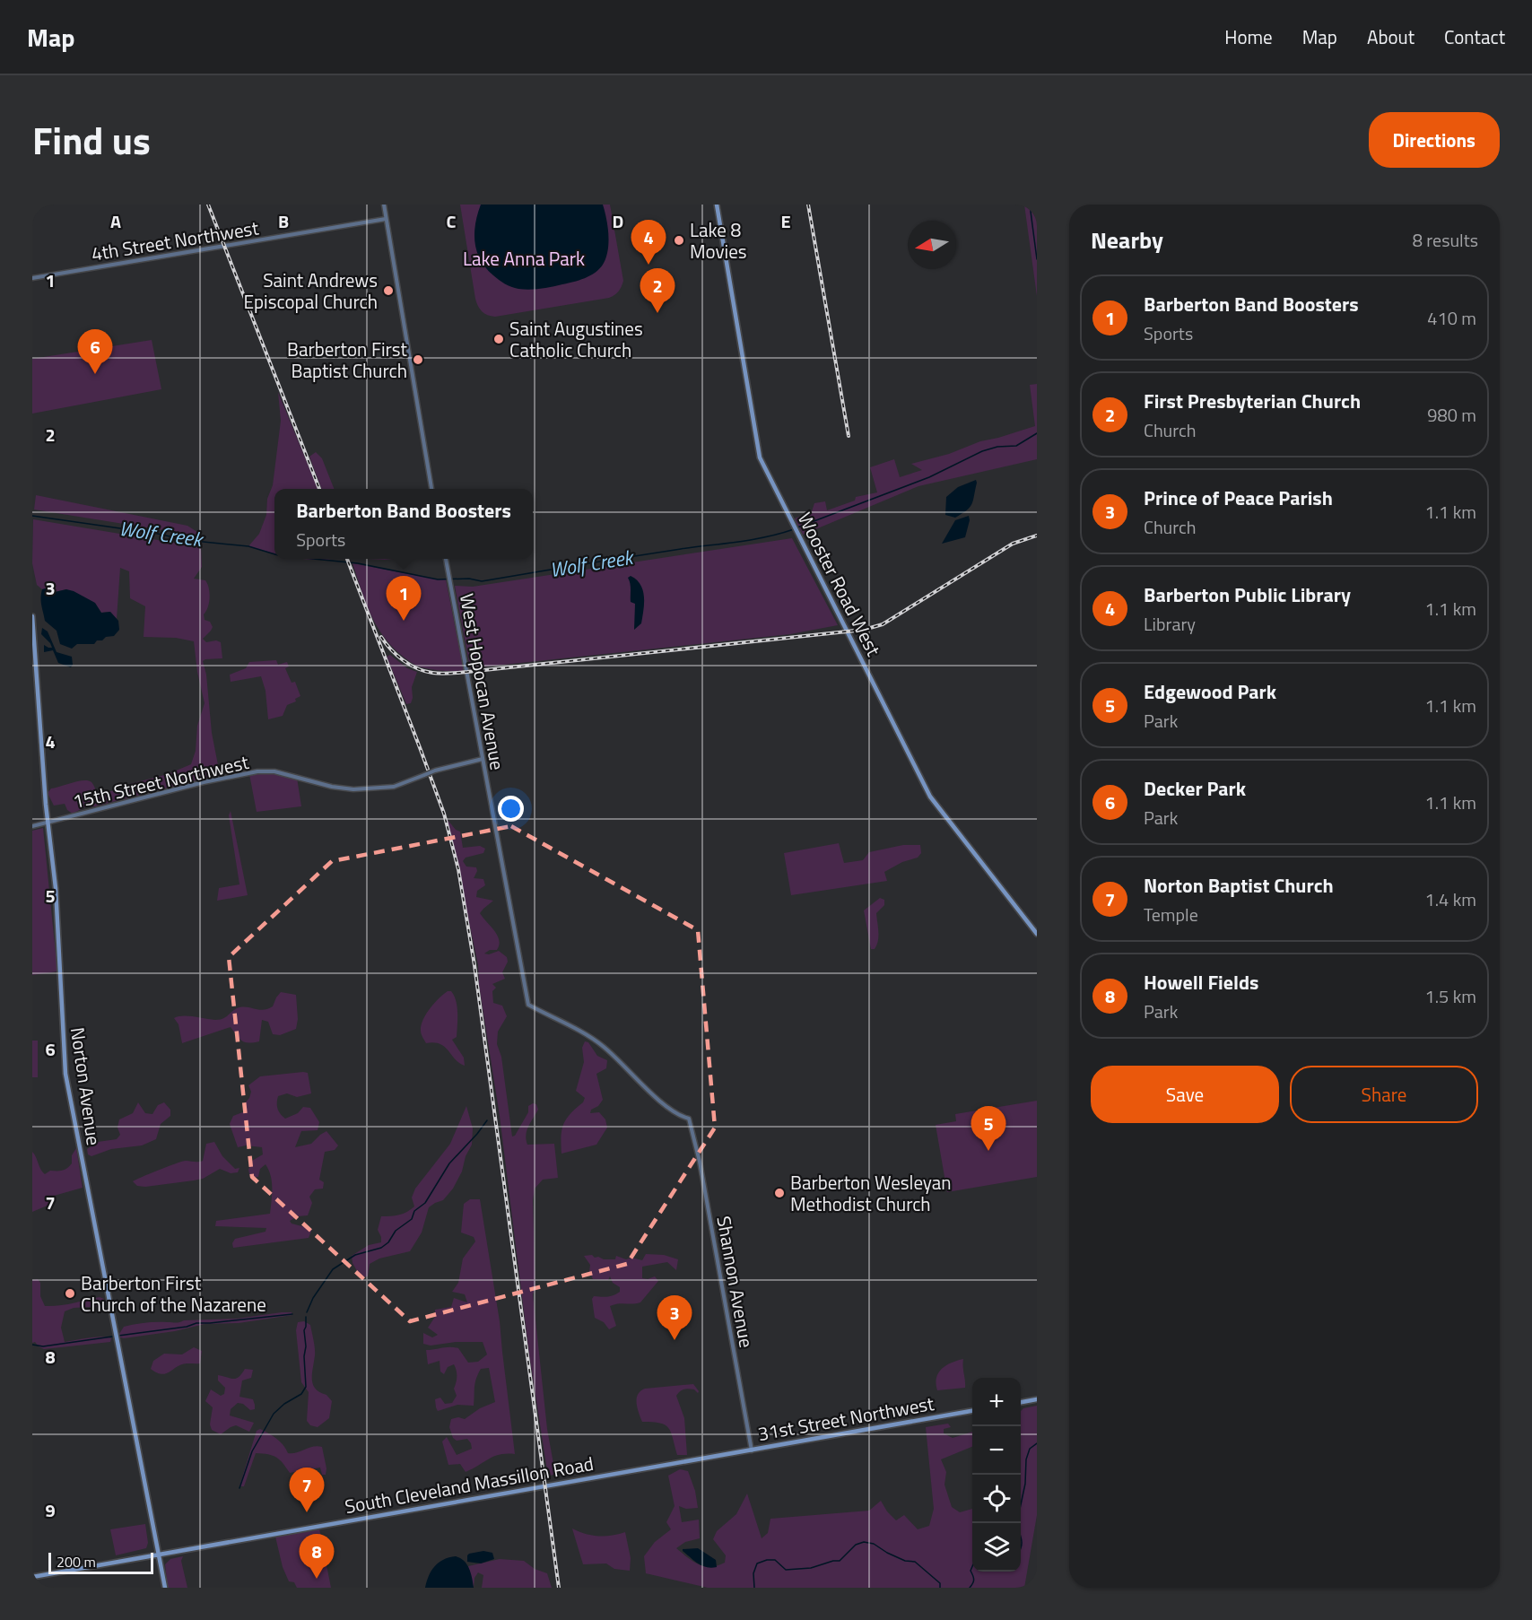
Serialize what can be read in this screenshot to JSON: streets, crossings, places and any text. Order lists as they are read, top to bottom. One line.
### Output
{"streets":{"main road":["Wooster Road West","Norton Avenue","31st Street Northwest","South Cleveland Massillon Road"],"street":["4th Street Northwest","West Hopocan Avenue","15th Street Northwest","Shannon Avenue"]},"crossings":[["West Hopocan Avenue","15th Street Northwest"],["West Hopocan Avenue","Shannon Avenue"],["15th Street Northwest","Norton Avenue"],["Norton Avenue","South Cleveland Massillon Road"],["Shannon Avenue","31st Street Northwest"],["31st Street Northwest","South Cleveland Massillon Road"]],"water":["Wolf Creek"],"parks":["Lake Anna Park"],"places":["Lake 8 Movies","Saint Andrews Episcopal Church","Saint Augustines Catholic Church","Barberton First Baptist Church","Barberton Wesleyan Methodist Church","Barberton First Church of the Nazarene"],"scale_bar":"200 m","north":"left","page":{"header":"Map","nav":["Home","Map","About","Contact"],"title":"Find us","buttons":["Directions",["Save","Share"]],"heading":["Nearby","8 results"],"pins":["4","2","6","1","5","3","7","8"],"list":[{"mark":"1","name":"Barberton Band Boosters","note":"Sports","value":"410 m"},{"mark":"2","name":"First Presbyterian Church","note":"Church","value":"980 m"},{"mark":"3","name":"Prince of Peace Parish","note":"Church","value":"1.1 km"},{"mark":"4","name":"Barberton Public Library","note":"Library","value":"1.1 km"},{"mark":"5","name":"Edgewood Park","note":"Park","value":"1.1 km"},{"mark":"6","name":"Decker Park","note":"Park","value":"1.1 km"},{"mark":"7","name":"Norton Baptist Church","note":"Temple","value":"1.4 km"},{"mark":"8","name":"Howell Fields","note":"Park","value":"1.5 km"}],"popup":["Barberton Band Boosters","Sports"],"map_buttons":["+","−"],"scale":"200 m"},"grid":{"columns":["A","B","C","D","E"],"rows":["1","2","3","4","5","6","7","8","9"]}}
